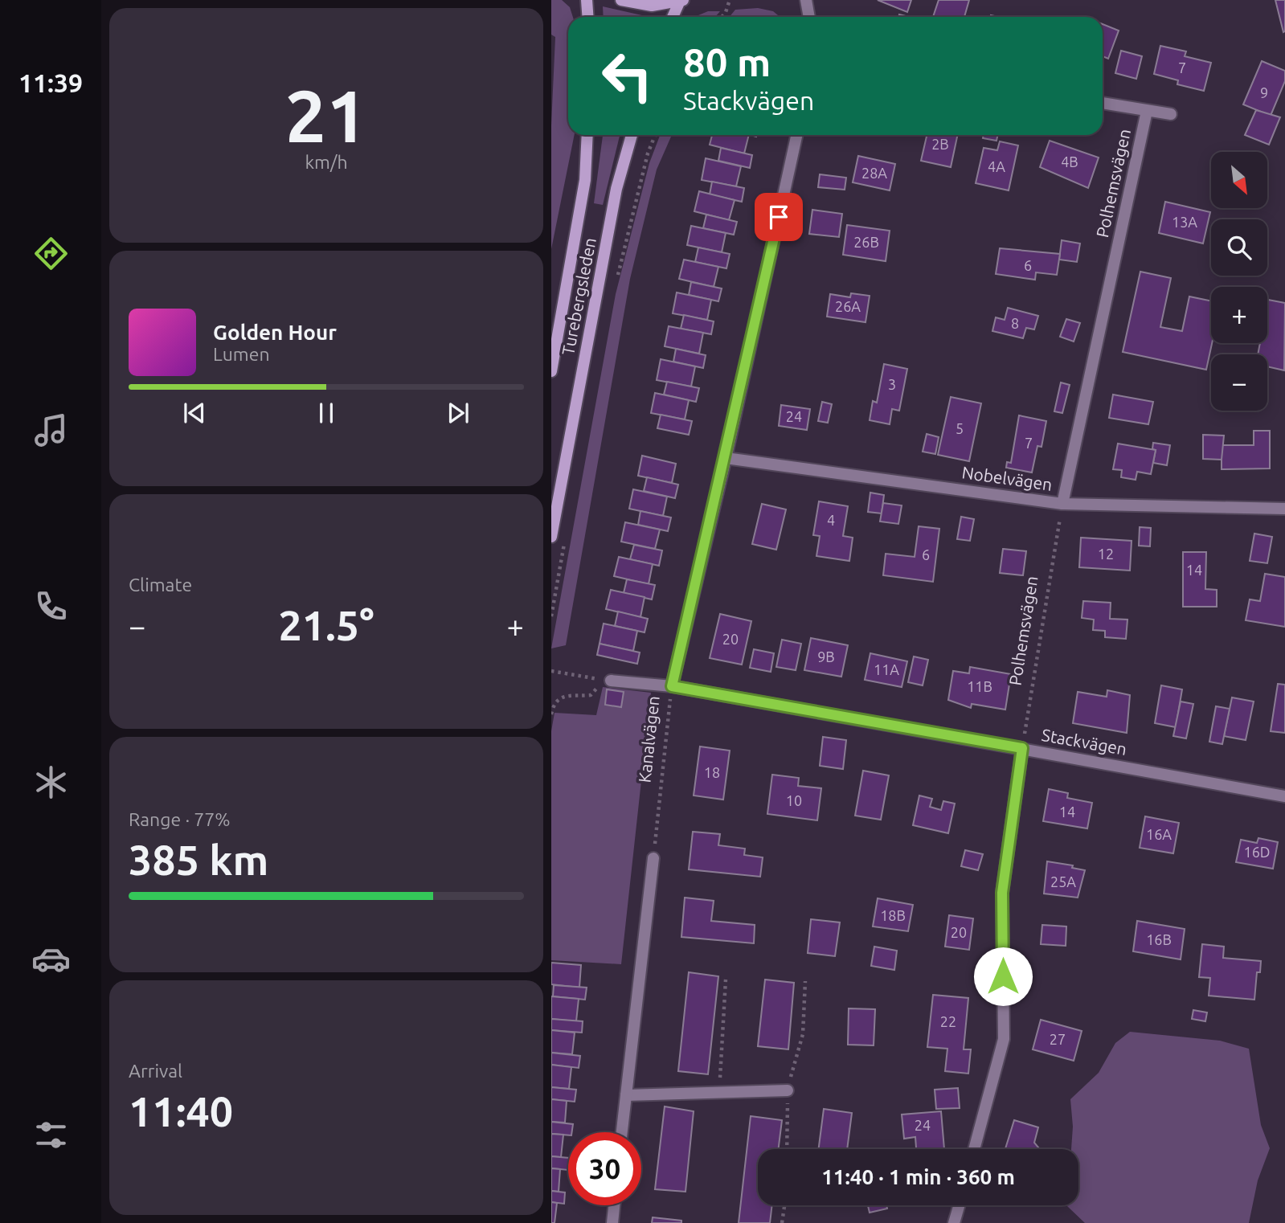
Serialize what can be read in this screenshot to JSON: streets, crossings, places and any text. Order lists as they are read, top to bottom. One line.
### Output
{"streets":{"main road":["Turebergsleden"],"street":["Polhemsvägen","Nobelvägen","Kanalvägen","Stackvägen"]},"crossings":[["Polhemsvägen","Nobelvägen"],["Polhemsvägen","Stackvägen"],["Nobelvägen","Kanalvägen"],["Kanalvägen","Stackvägen"]],"house_numbers":["7","9","2B","4B","4A","28A","13A","26B","6","26A","8","3","24","5","7","4","12","6","14","20","9B","11A","11B","18","10","14","16A","16D","25A","18B","20","16B","22","27","24"],"north":"bottom right","page":{"tabs":"11:39","tile":[["21","km/h"],"Climate",["Range · 77%","385 km"],["Arrival","11:40"]],"turn":["80 m","Stackvägen"],"map_buttons":["+","−"],"song":["Golden Hour","Lumen"],"heat":["−","21.5°","+"],"limit":"30","trip":"11:40 · 1 min · 360 m"}}
